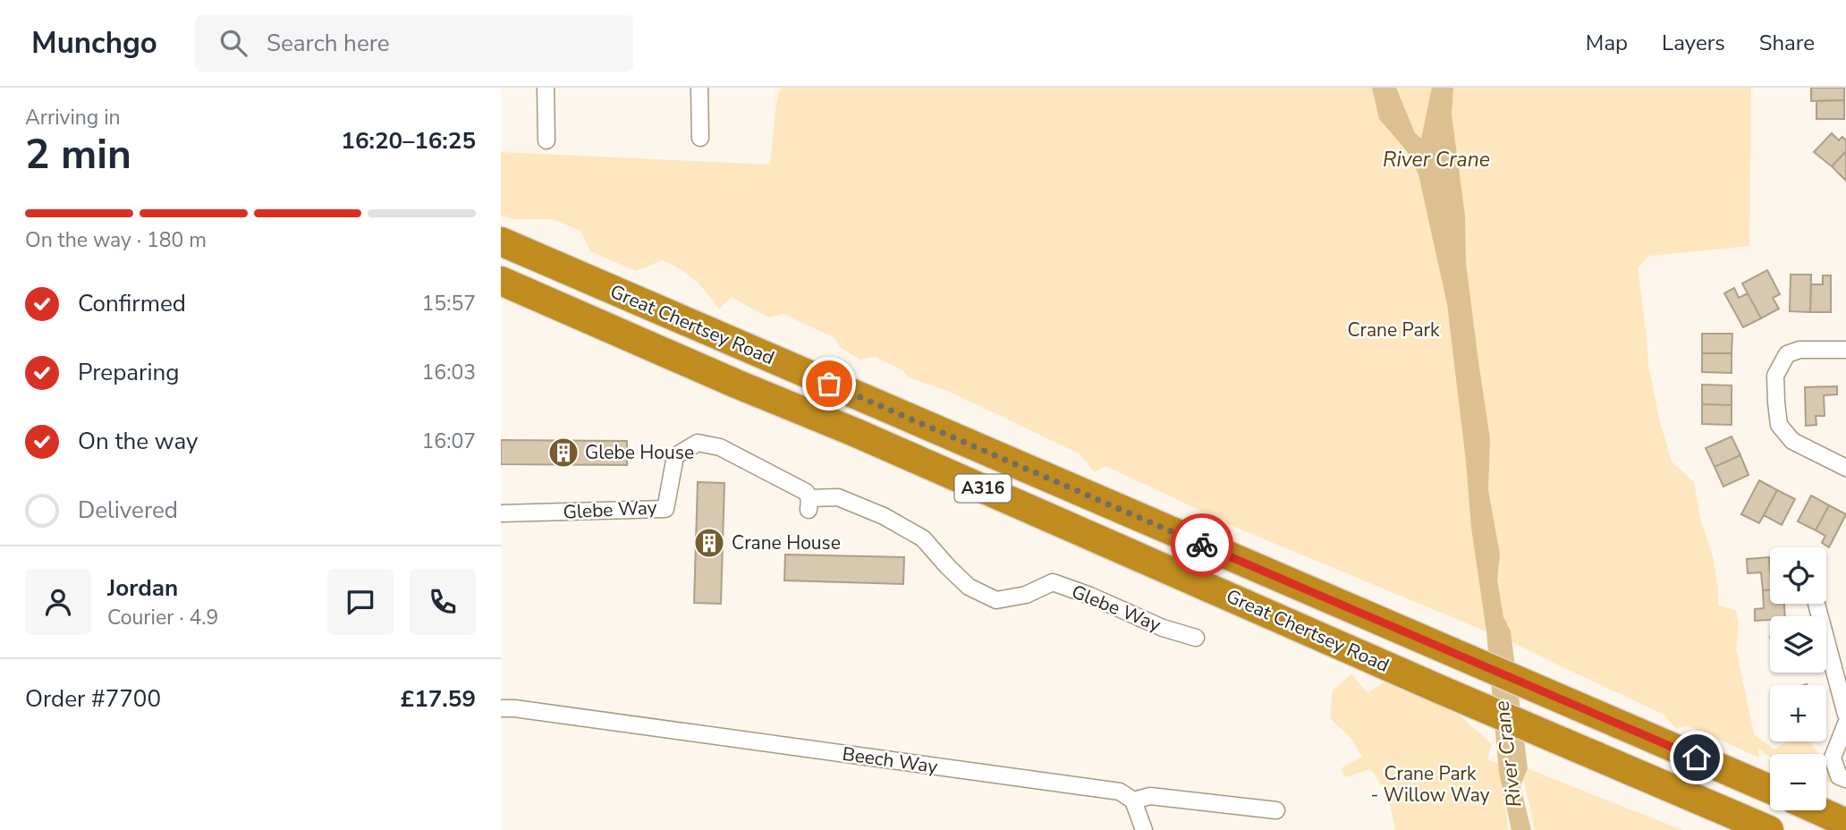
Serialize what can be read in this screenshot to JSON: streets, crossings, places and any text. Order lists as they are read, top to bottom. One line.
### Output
{"streets":{"highway":["Great Chertsey Road","A316"],"street":["Glebe Way","Beech Way"]},"water":["River Crane"],"parks":["Crane Park","Crane Park - Willow Way"],"places":{"building":["Glebe House","Crane House"]},"page":{"header":"Munchgo","search":"Search here","nav":["Map","Layers","Share"],"heading":["2 min","Arriving in","16:20–16:25"],"panel":["Jordan","Courier · 4.9","Order #7700","£17.59"],"bar":"On the way · 180 m","list":[["Confirmed","15:57"],["Preparing","16:03"],["On the way","16:07"],"Delivered"],"map_buttons":["+","−"]}}
